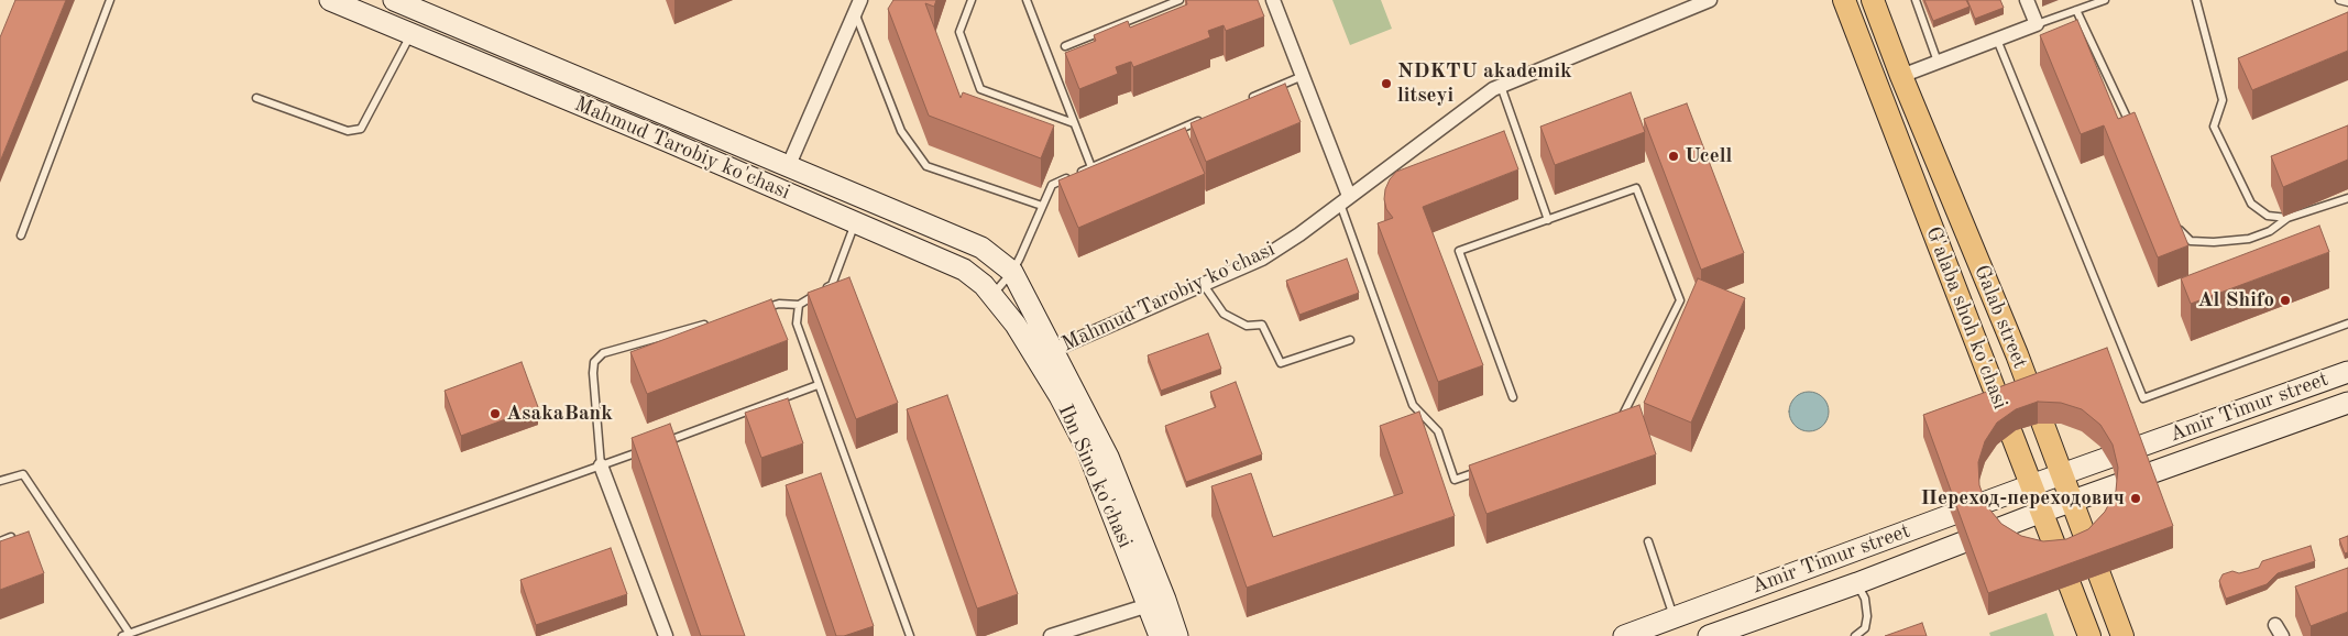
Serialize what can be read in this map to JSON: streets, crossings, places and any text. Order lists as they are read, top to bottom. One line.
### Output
{"streets":{"main road":["Mahmud Tarobiy ko'chasi","Galab street","G'alaba shoh ko'chasi","Amir Timur street"]},"crossings":[["Galab street","Amir Timur street"],["G'alaba shoh ko'chasi","Amir Timur street"]],"places":["NDKTU akademik litseyi","Ucell","Al Shifo","AsakaBank","Переход-переходович"]}
